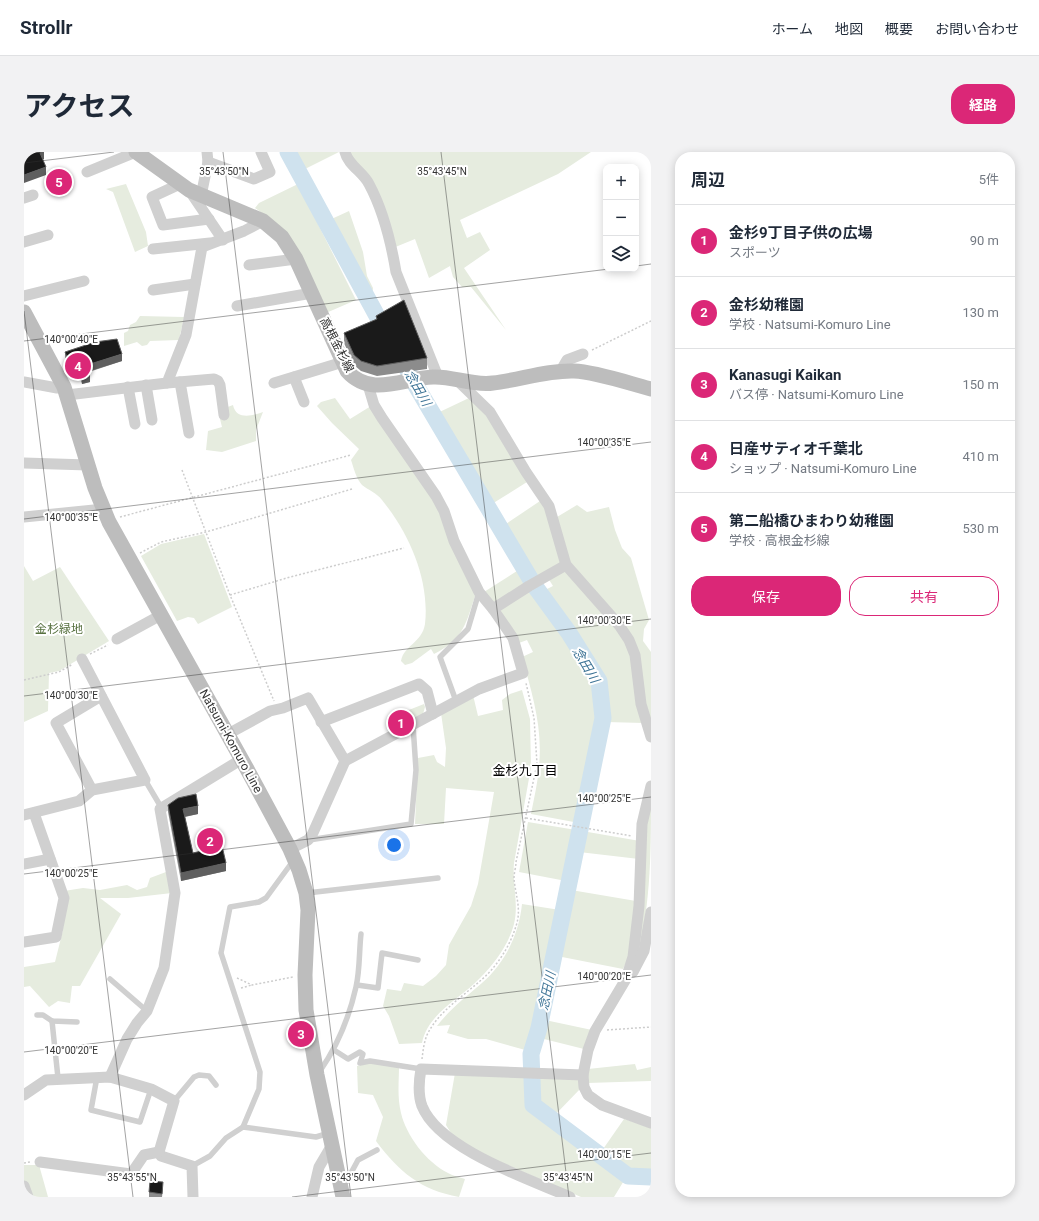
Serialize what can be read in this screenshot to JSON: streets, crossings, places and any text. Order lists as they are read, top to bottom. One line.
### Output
{"streets":{"main road":["高根金杉線","Natsumi-Komuro Line"]},"districts":["金杉九丁目"],"water":["念田川"],"parks":["金杉緑地"],"page":{"header":"Strollr","nav":["ホーム","地図","概要","お問い合わせ"],"title":"アクセス","buttons":["経路",["保存","共有"]],"heading":["周辺","5件"],"map_buttons":["+","−"],"pins":["5","4","1","2","3"],"list":[{"mark":"1","name":"金杉9丁目子供の広場","note":"スポーツ","value":"90 m"},{"mark":"2","name":"金杉幼稚園","note":"学校 · Natsumi-Komuro Line","value":"130 m"},{"mark":"3","name":"Kanasugi Kaikan","note":"バス停 · Natsumi-Komuro Line","value":"150 m"},{"mark":"4","name":"日産サティオ千葉北","note":"ショップ · Natsumi-Komuro Line","value":"410 m"},{"mark":"5","name":"第二船橋ひまわり幼稚園","note":"学校 · 高根金杉線","value":"530 m"}]},"coordinates":["35°43'50\"N","35°43'45\"N","140°00'40\"E","140°00'35\"E","140°00'30\"E","140°00'25\"E","140°00'20\"E","140°00'15\"E","35°43'55\"N"]}
